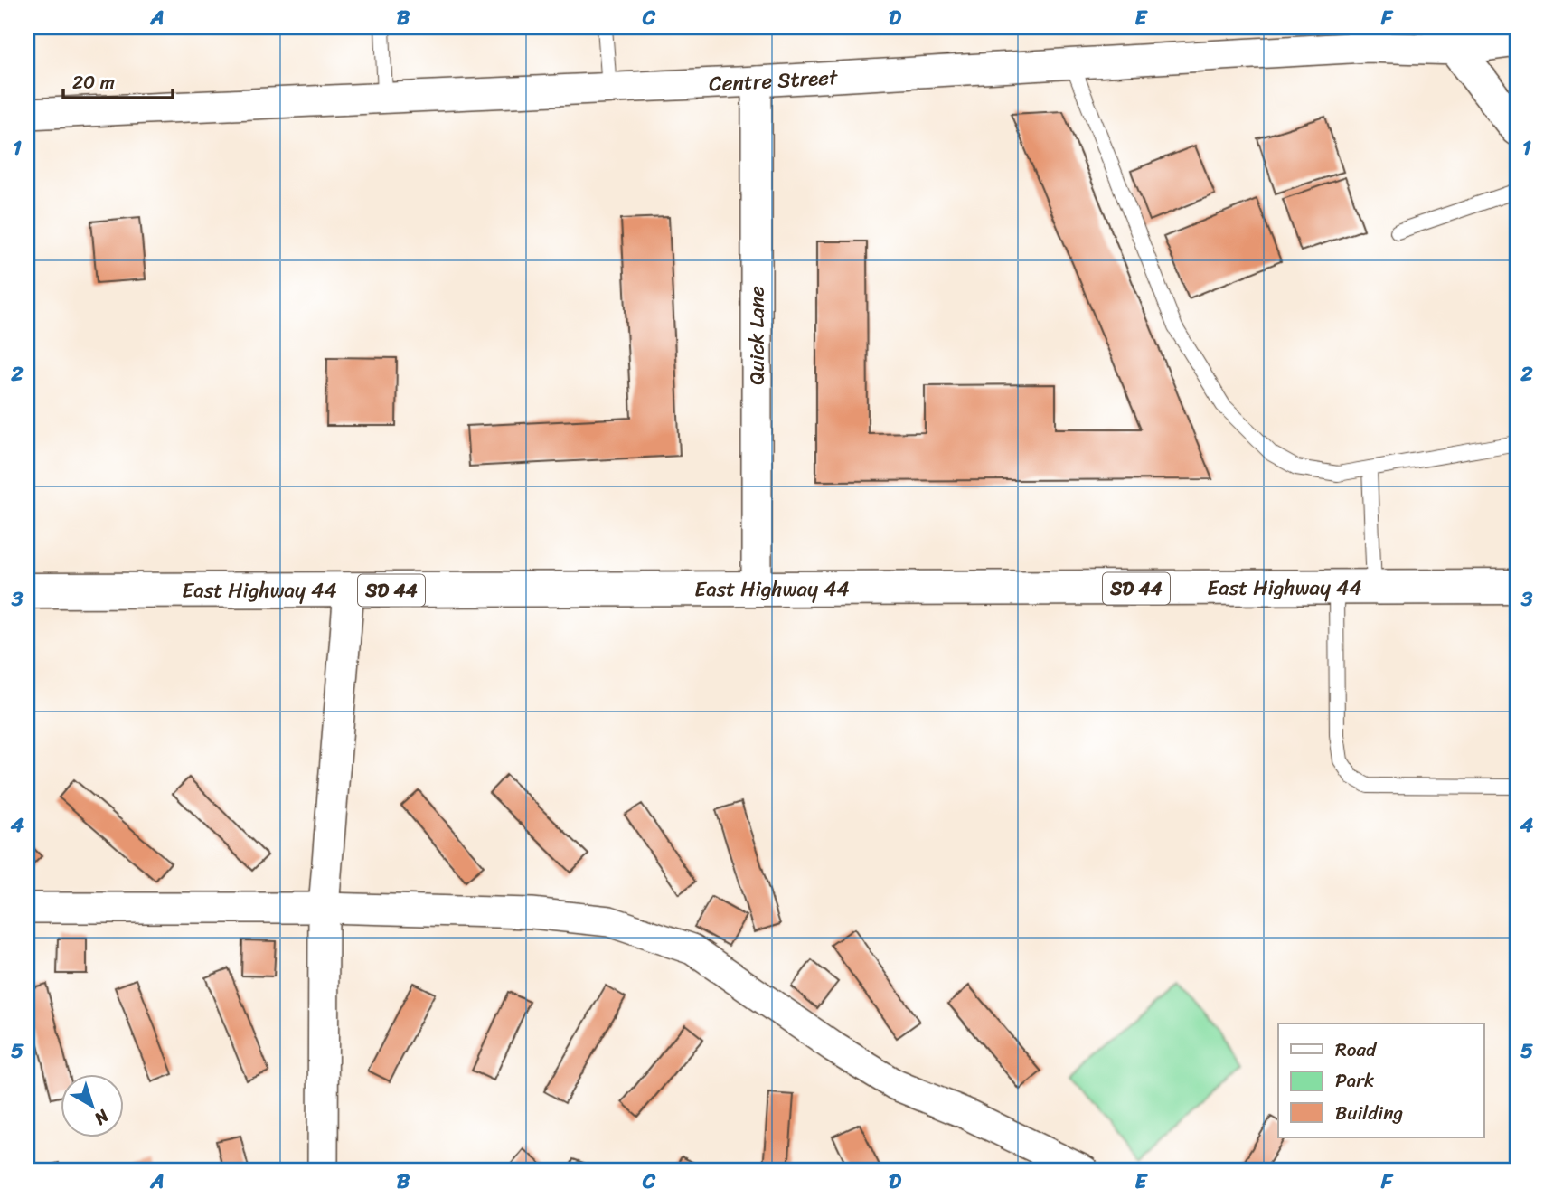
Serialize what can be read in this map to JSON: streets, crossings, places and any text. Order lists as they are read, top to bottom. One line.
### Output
{"streets":{"main road":["East Highway 44","SD 44"],"street":["Centre Street","Quick Lane"]},"crossings":[["Centre Street","Quick Lane"],["Quick Lane","East Highway 44"]],"legend":["Road","Park","Building"],"scale_bar":"20 m","north":"bottom right","grid":{"columns":["A","B","C","D","E","F"],"rows":["1","2","3","4","5"]}}
